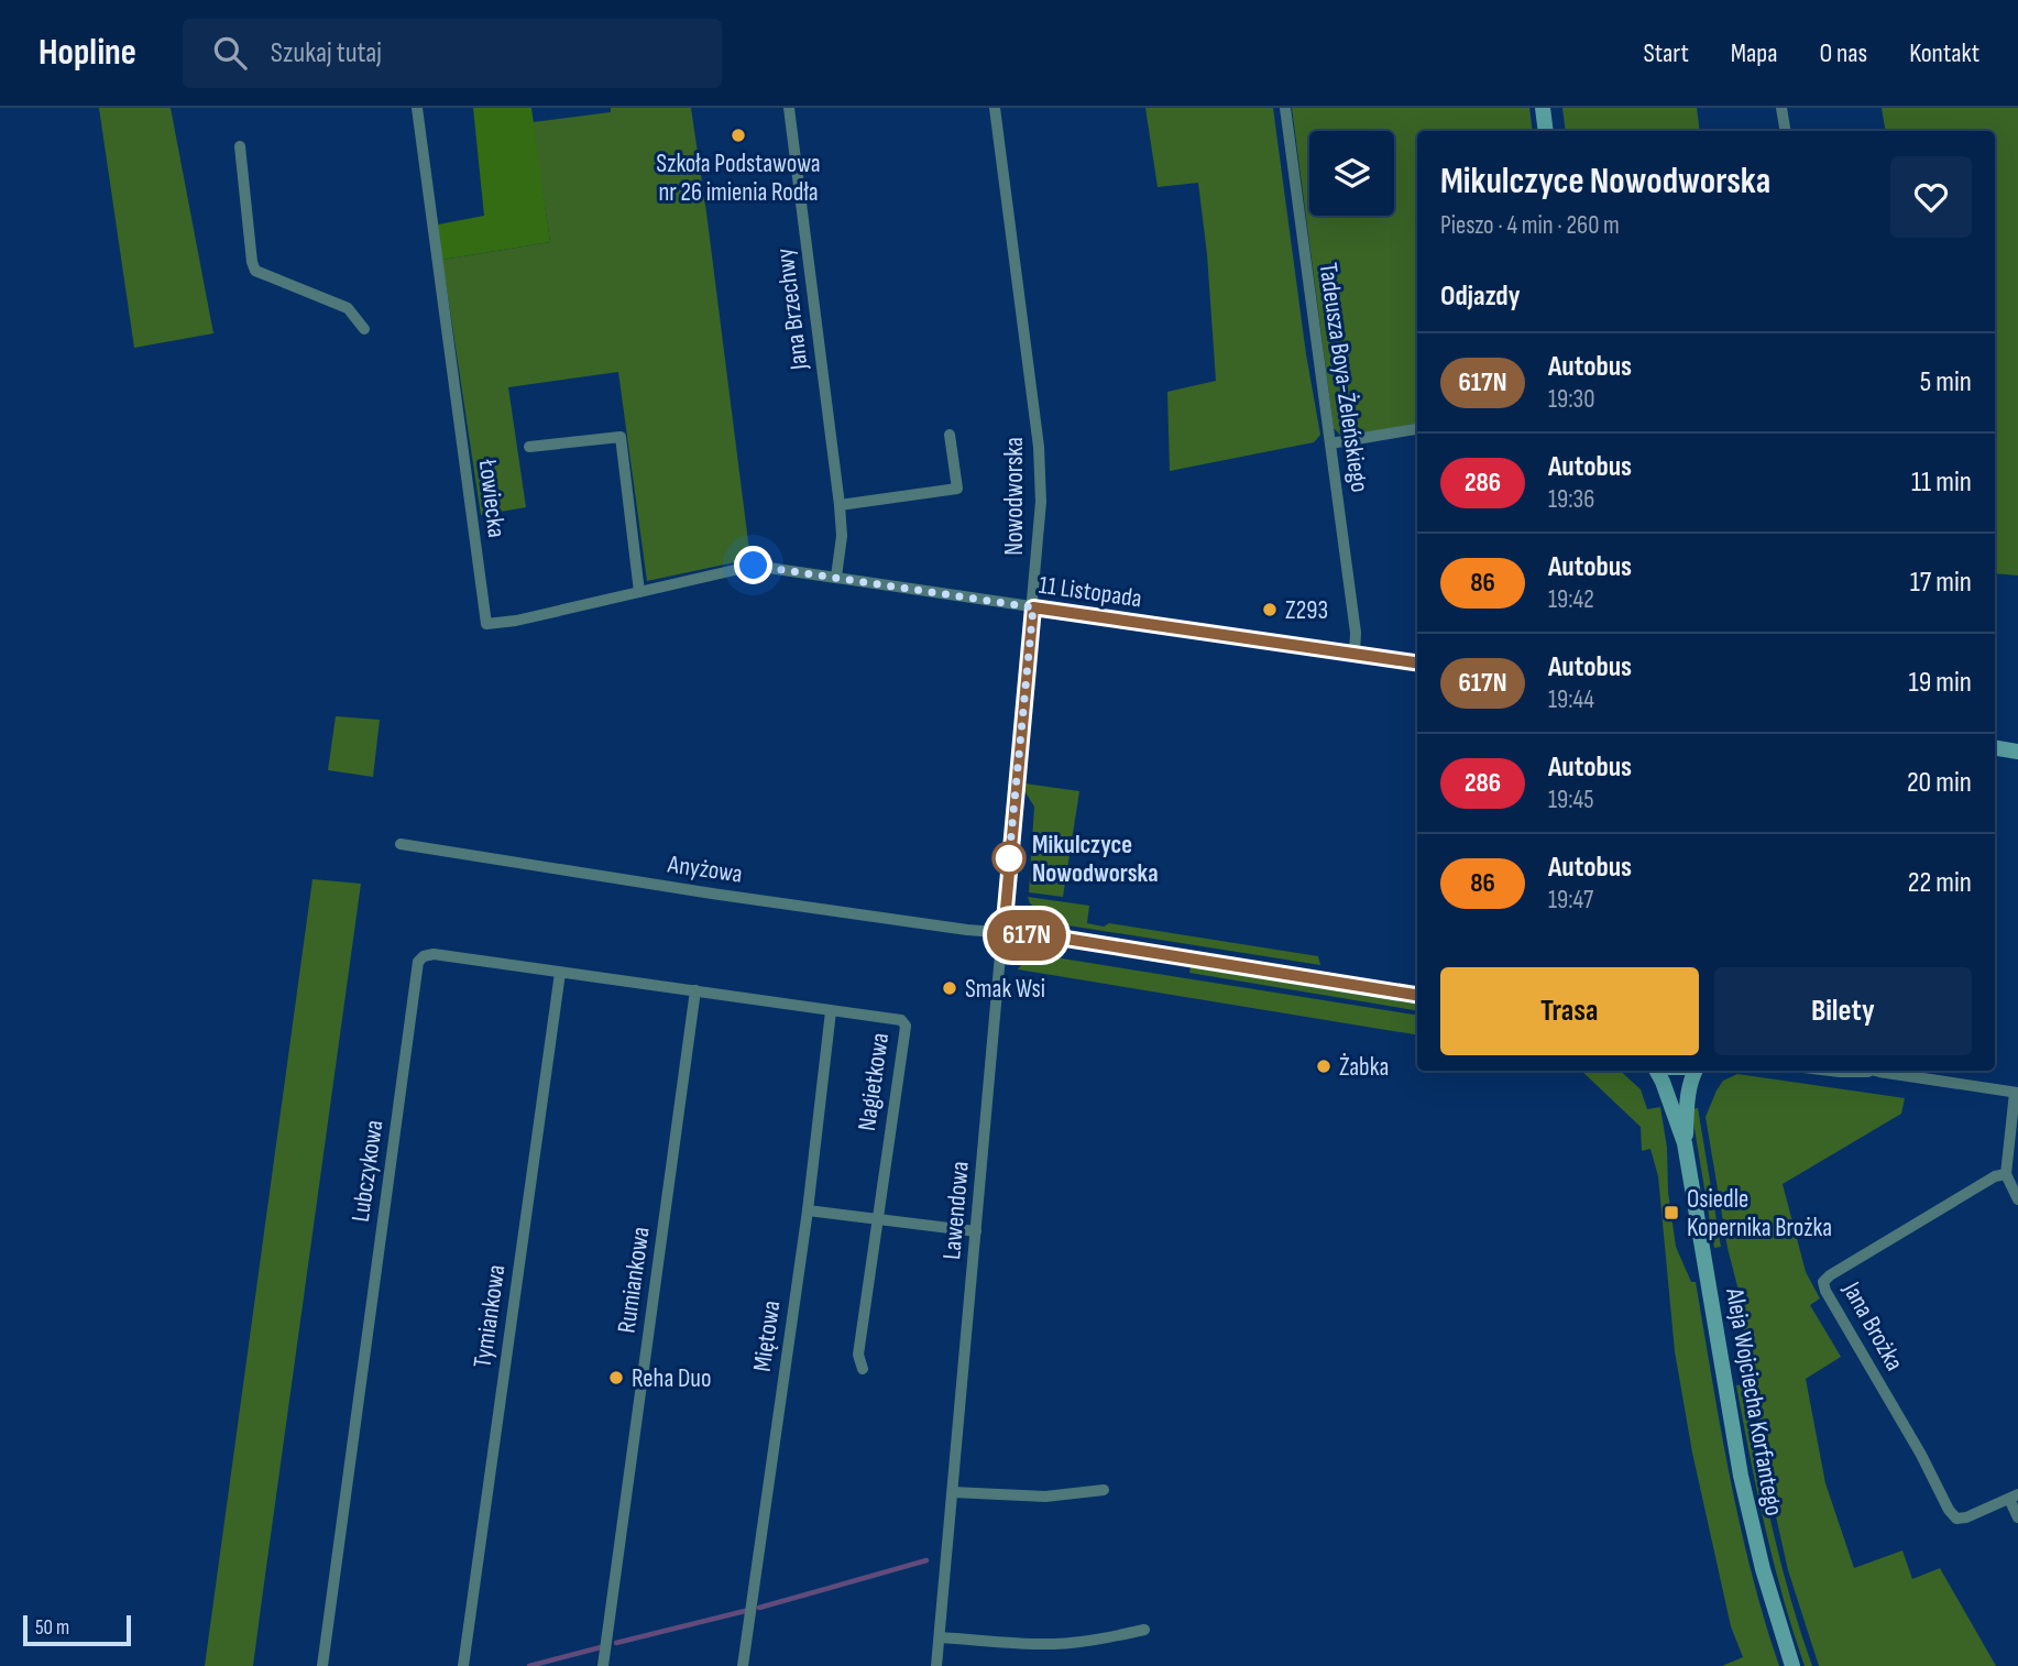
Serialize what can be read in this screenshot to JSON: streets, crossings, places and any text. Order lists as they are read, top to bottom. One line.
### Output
{"streets":{"main road":["Aleja Wojciecha Korfantego"],"street":["Jana Brzechwy","Tadeusza Boya-Żeleńskiego","Nowodworska","Łowiecka","11 Listopada","Anyżowa","Nagietkowa","Lubczykowa","Lawendowa","Rumiankowa","Tymiankowa","Jana Brożka","Miętowa"]},"crossings":[["Jana Brzechwy","11 Listopada"],["Tadeusza Boya-Żeleńskiego","11 Listopada"],["Nowodworska","11 Listopada"],["Nowodworska","Anyżowa"],["Nowodworska","Lawendowa"],["Łowiecka","11 Listopada"],["Anyżowa","Lawendowa"],["Nagietkowa","Lubczykowa"],["Nagietkowa","Rumiankowa"],["Nagietkowa","Miętowa"],["Lubczykowa","Rumiankowa"],["Lubczykowa","Tymiankowa"]],"places":{"other":["Szkoła Podstawowa nr 26 imienia Rodła","Z293","Mikulczyce Nowodworska","Smak Wsi","Żabka","Reha Duo"],"transit":["Osiedle Kopernika Brożka"]},"lines":["bus line 617N"],"scale_bar":"50 m","page":{"header":"Hopline","search":"Szukaj tutaj","nav":["Start","Mapa","O nas","Kontakt"],"on_map":"617N","heading":[["Mikulczyce Nowodworska","Pieszo · 4 min · 260 m"],"Odjazdy"],"list":[{"mark":"617N","name":"Autobus","note":"19:30","value":"5 min"},{"mark":"286","name":"Autobus","note":"19:36","value":"11 min"},{"mark":"86","name":"Autobus","note":"19:42","value":"17 min"},{"mark":"617N","name":"Autobus","note":"19:44","value":"19 min"},{"mark":"286","name":"Autobus","note":"19:45","value":"20 min"},{"mark":"86","name":"Autobus","note":"19:47","value":"22 min"}],"buttons":["Trasa","Bilety"],"scale":"50 m"}}
